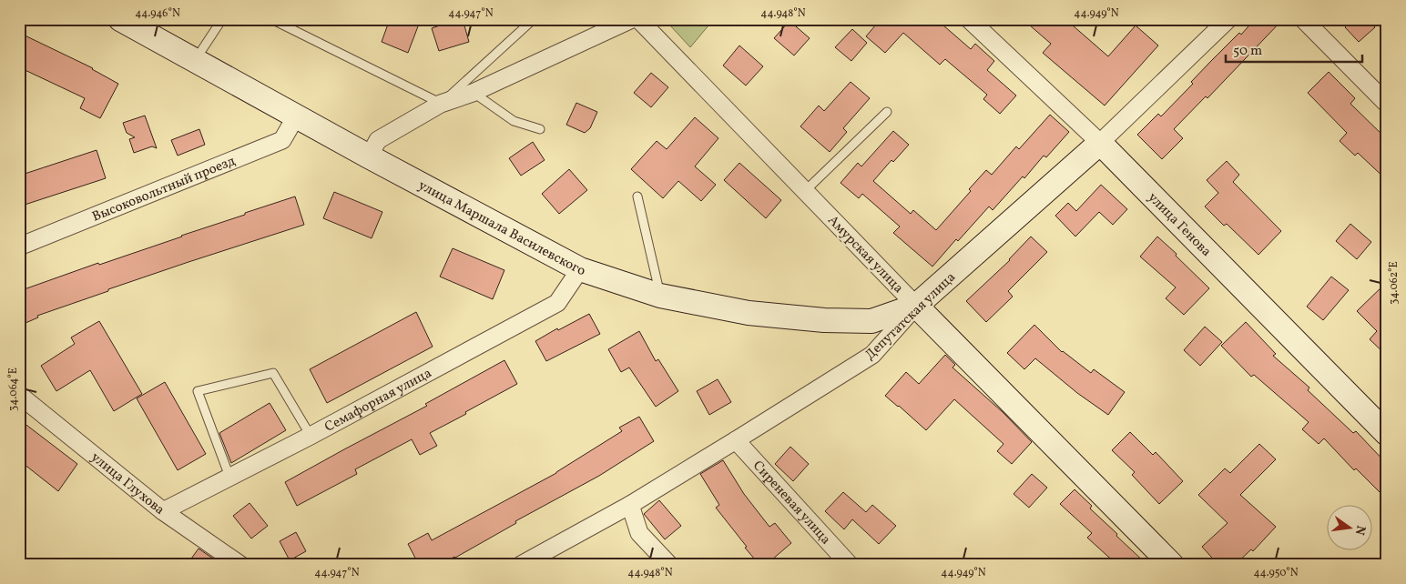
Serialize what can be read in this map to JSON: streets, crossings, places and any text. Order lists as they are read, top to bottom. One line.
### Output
{"streets":{"main road":["улица Генова","улица Маршала Василевского","Амурская улица","Депутатская улица"],"street":["Высоковольтный проезд","Семафорная улица","улица Глухова","Сиреневая улица"]},"crossings":[["Высоковольтный проезд","улица Маршала Василевского"],["улица Генова","Депутатская улица"],["улица Маршала Василевского","Амурская улица"],["улица Маршала Василевского","Депутатская улица"],["улица Маршала Василевского","Семафорная улица"],["Амурская улица","Депутатская улица"],["Депутатская улица","Сиреневая улица"],["Семафорная улица","улица Глухова"]],"scale_bar":"50 m","north":"right","coordinates":["44.946°N","44.947°N","44.948°N","44.949°N","34.062°E","34.064°E","44.950°N"]}
